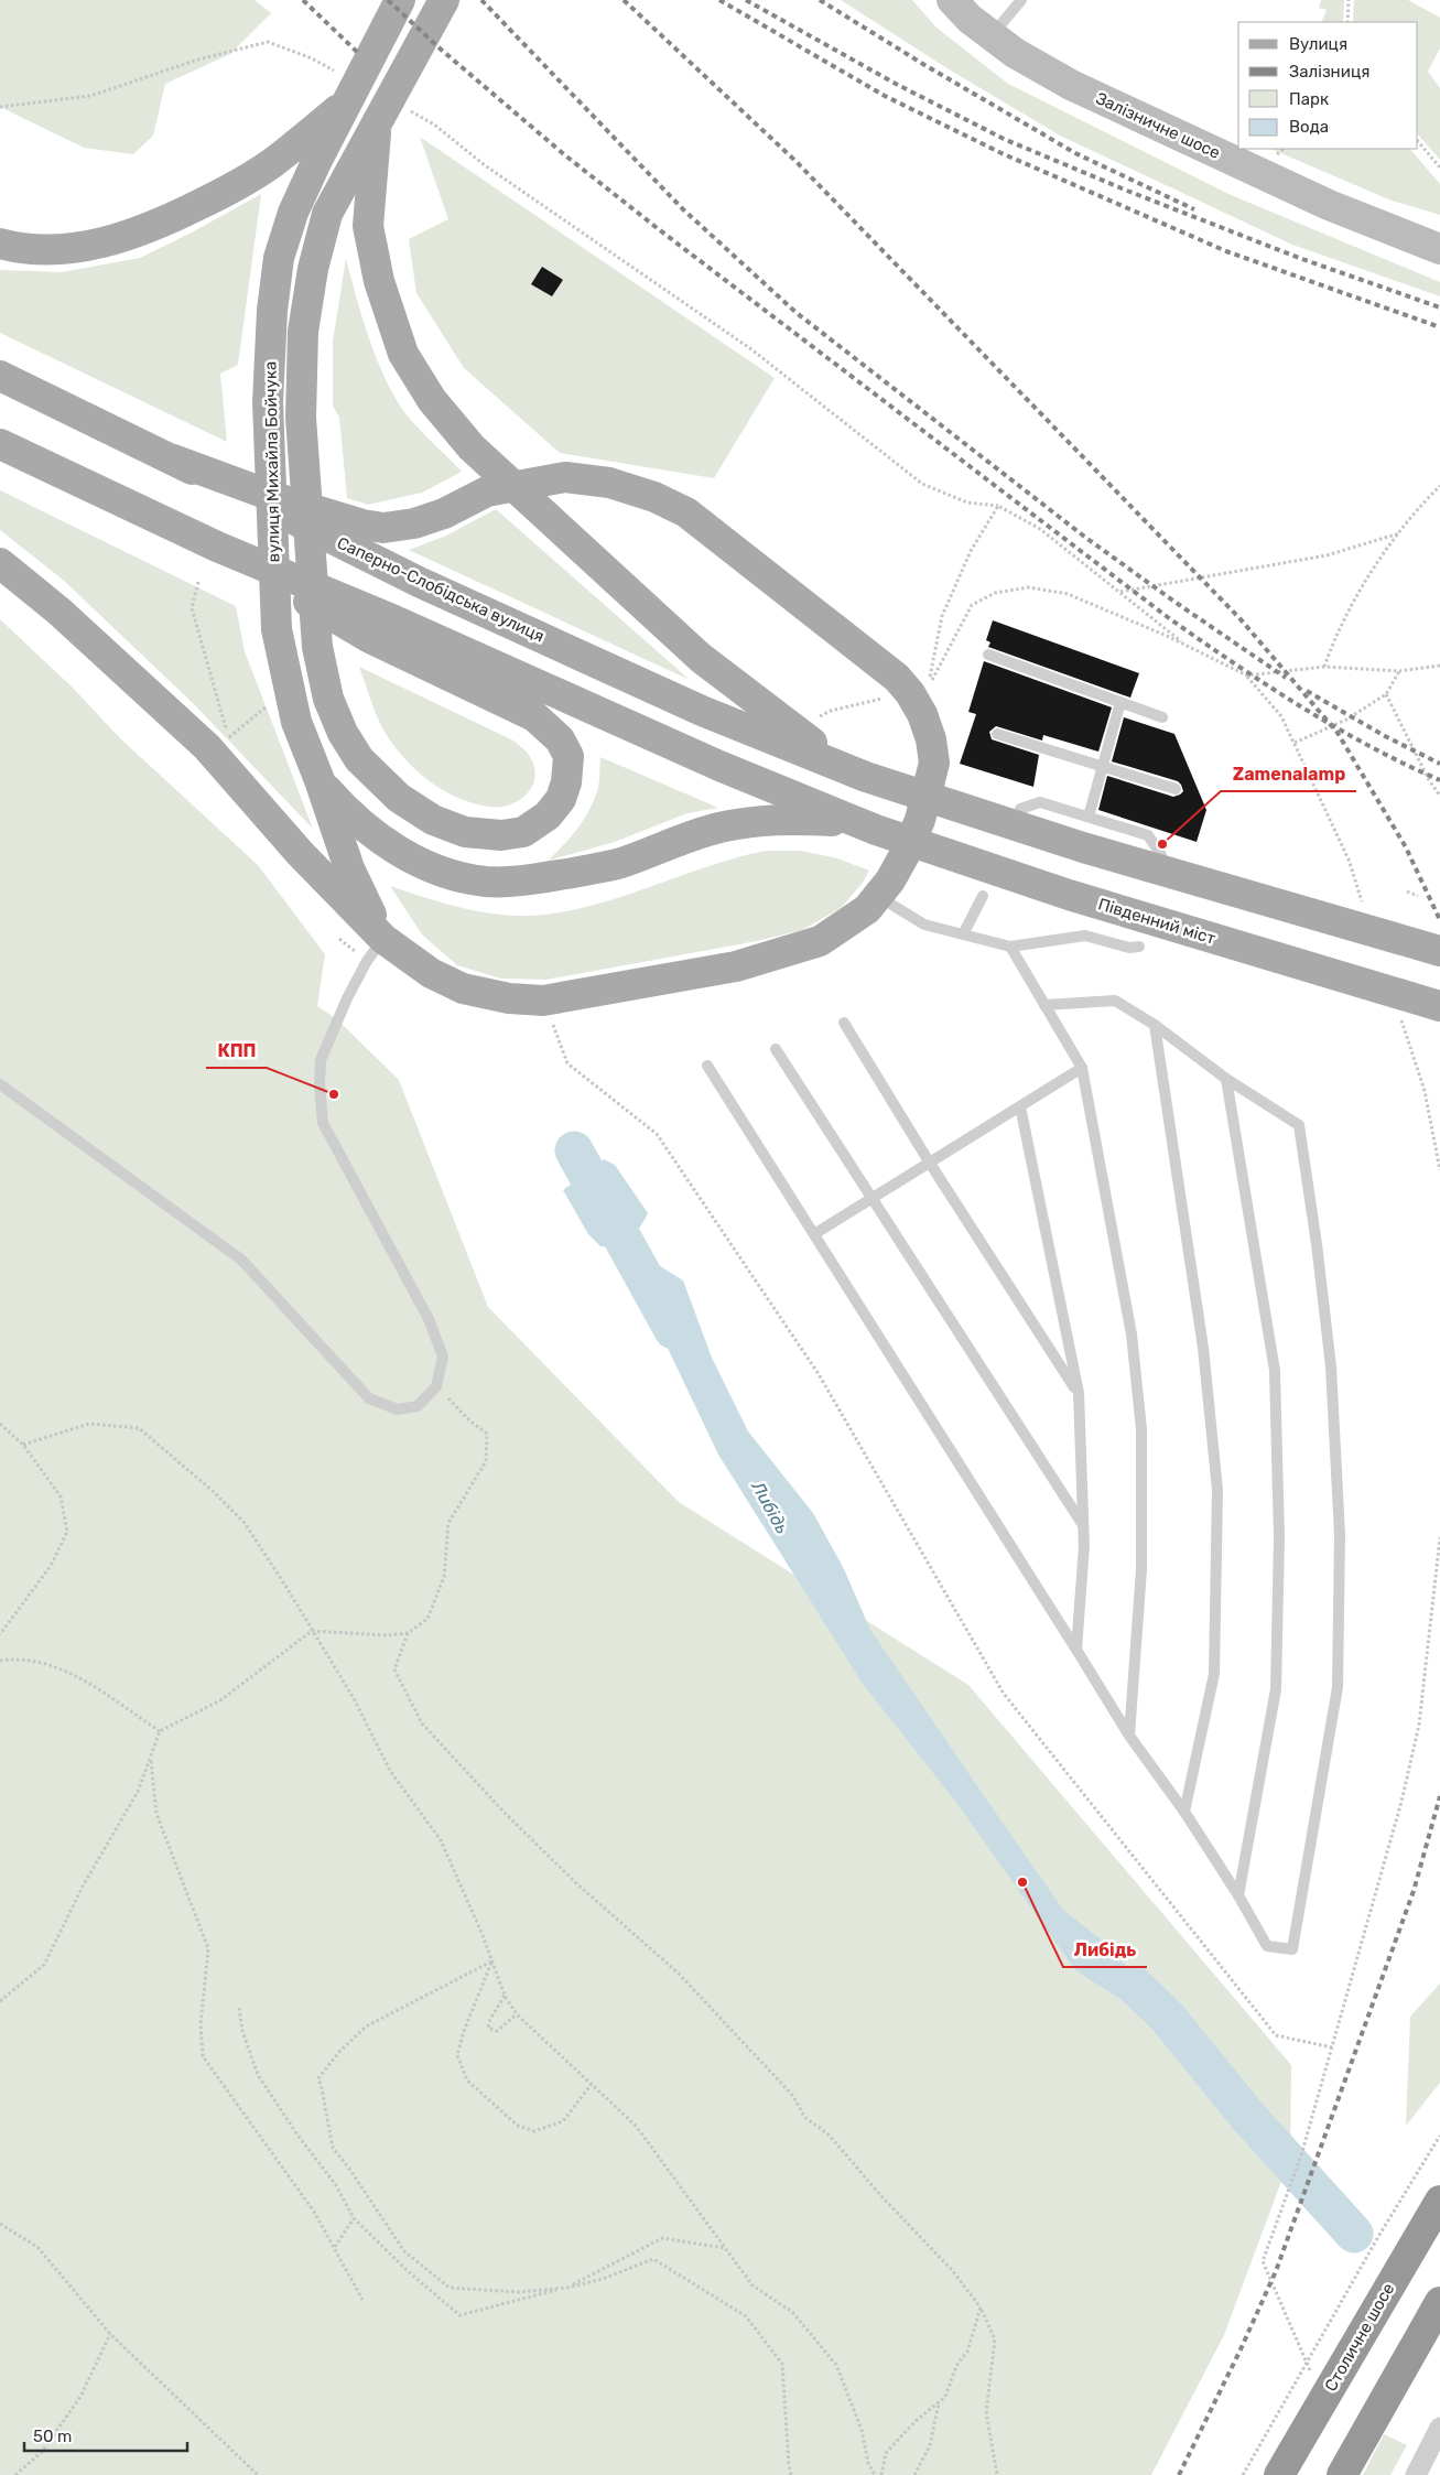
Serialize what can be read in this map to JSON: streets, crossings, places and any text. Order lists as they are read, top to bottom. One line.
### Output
{"streets":{"highway":["Столичне шосе"],"main road":["вулиця Михайла Бойчука","Саперно-Слобідська вулиця","Південний міст"],"street":["Залізничне шосе"]},"water":["Либідь"],"places":["Zamenalamp","КПП","Либідь"],"legend":["Вулиця","Залізниця","Парк","Вода"],"scale_bar":"50 m"}
